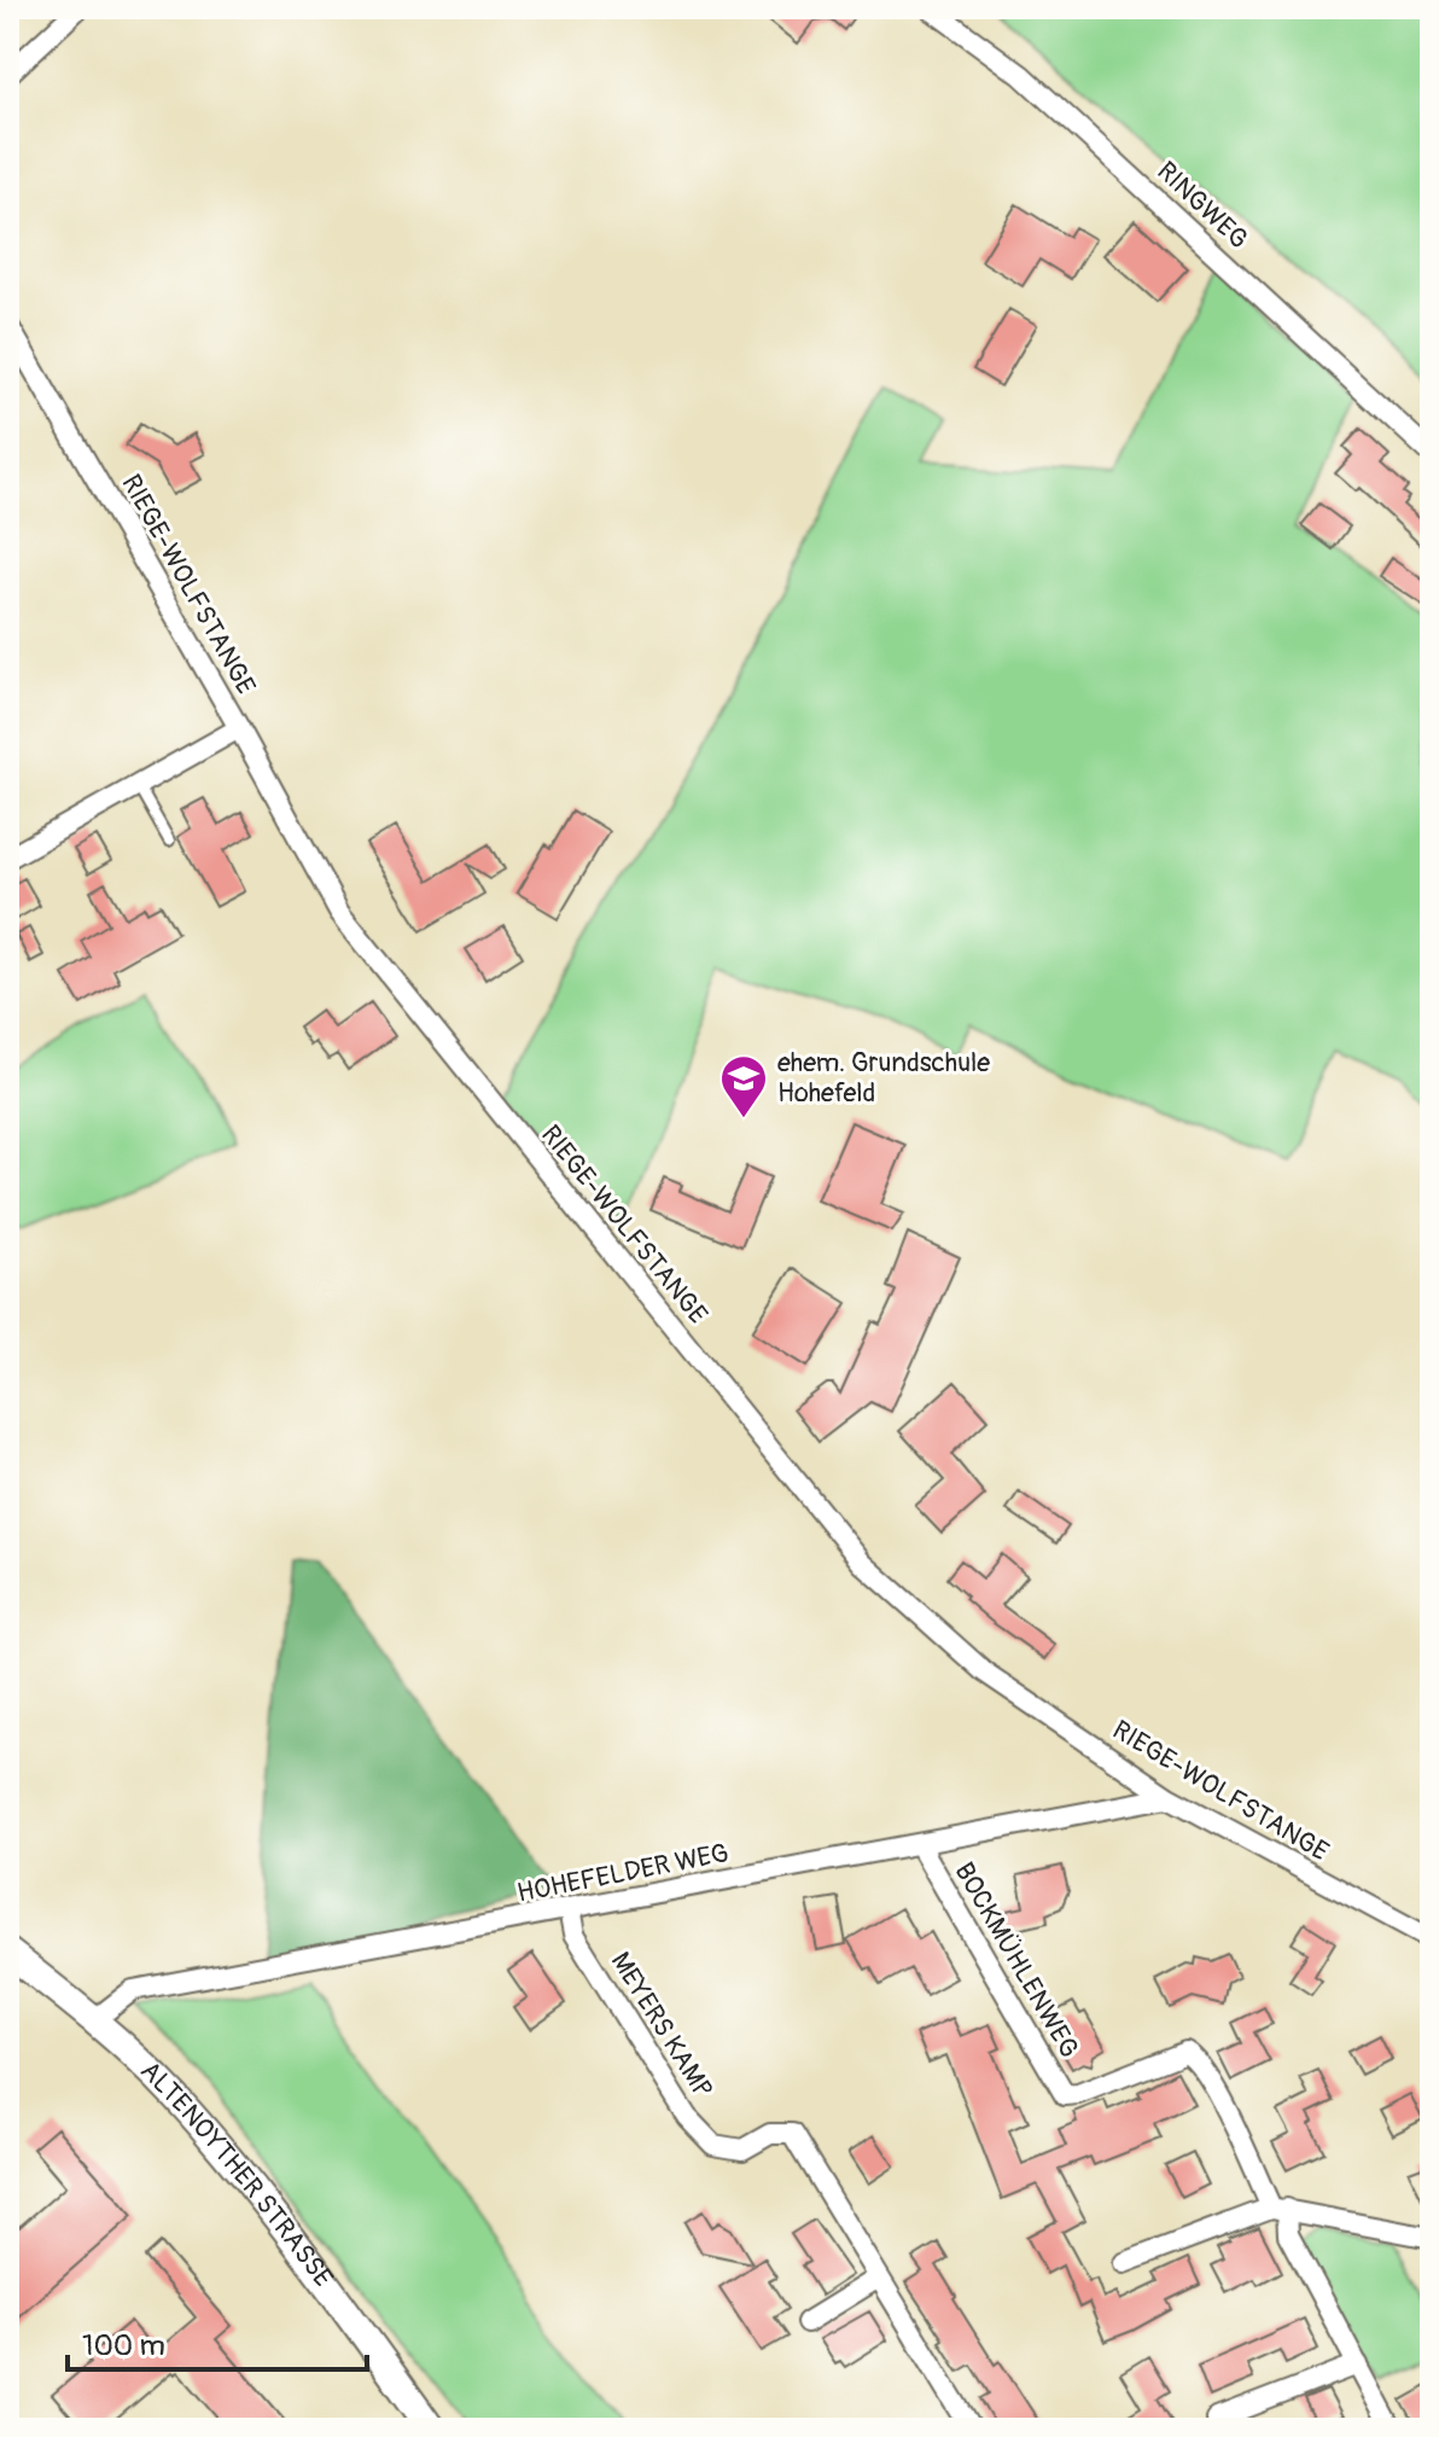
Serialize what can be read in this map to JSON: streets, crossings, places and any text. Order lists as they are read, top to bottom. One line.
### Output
{"streets":{"main road":["ALTENOYTHER STRASSE"],"street":["RINGWEG","RIEGE-WOLFSTANGE","HOHEFELDER WEG","BOCKMÜHLENWEG","MEYERS KAMP"]},"crossings":[["RIEGE-WOLFSTANGE","HOHEFELDER WEG"],["HOHEFELDER WEG","BOCKMÜHLENWEG"],["HOHEFELDER WEG","MEYERS KAMP"],["HOHEFELDER WEG","ALTENOYTHER STRASSE"]],"places":{"school or university":["ehem. Grundschule Hohefeld"]},"scale_bar":"100 m"}
